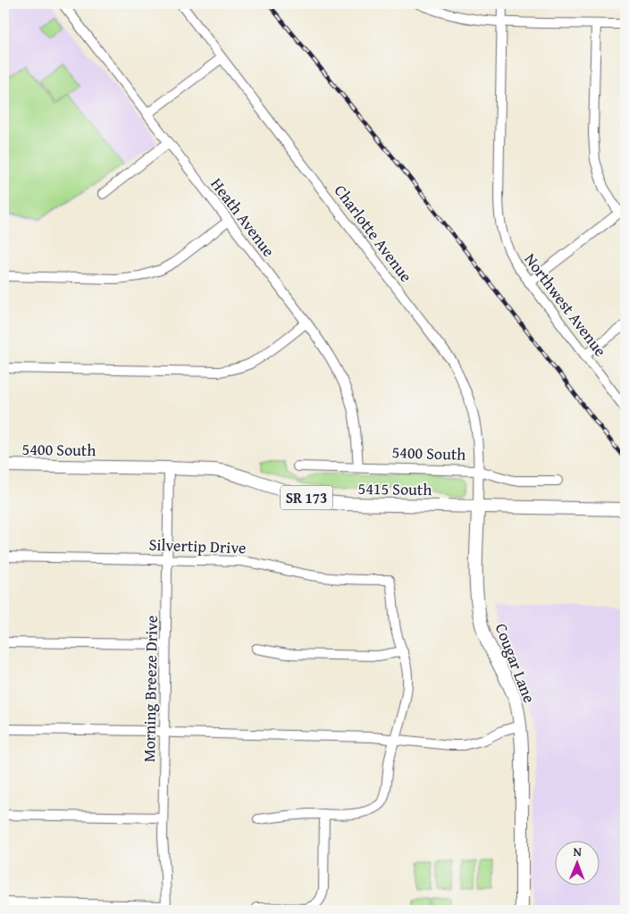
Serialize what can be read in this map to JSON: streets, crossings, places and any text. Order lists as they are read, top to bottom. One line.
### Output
{"streets":{"main road":["5400 South","5415 South","SR 173","Cougar Lane"],"street":["Heath Avenue","Charlotte Avenue","Northwest Avenue","Silvertip Drive","Morning Breeze Drive"]},"crossings":[["Heath Avenue","5400 South"],["Charlotte Avenue","5400 South"],["Charlotte Avenue","5415 South"],["Charlotte Avenue","Cougar Lane"],["5400 South","5415 South"],["5400 South","Morning Breeze Drive"],["5415 South","Cougar Lane"],["5415 South","Morning Breeze Drive"],["Silvertip Drive","Morning Breeze Drive"]],"north":"top"}
